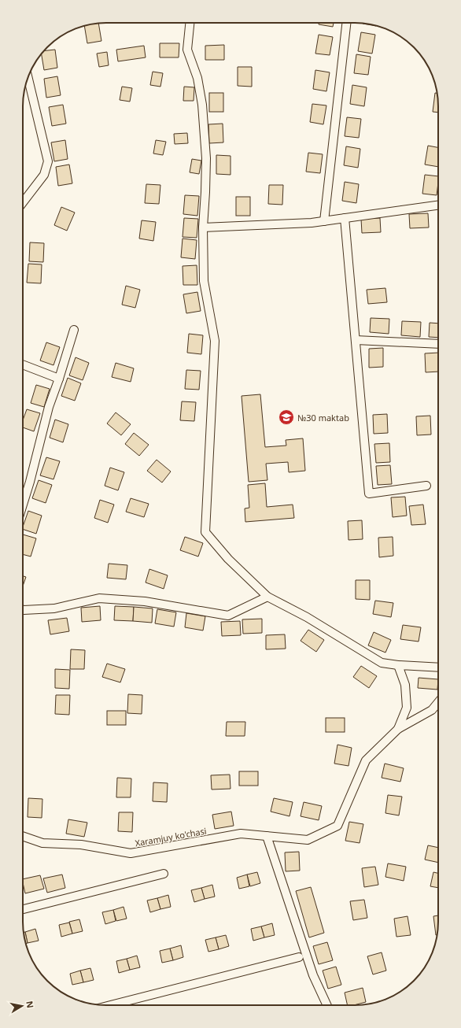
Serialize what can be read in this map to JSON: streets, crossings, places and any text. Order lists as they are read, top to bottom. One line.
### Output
{"streets":{"street":["Xaramjuy ko'chasi"]},"places":{"school or university":["№30 maktab"]},"north":"right"}
